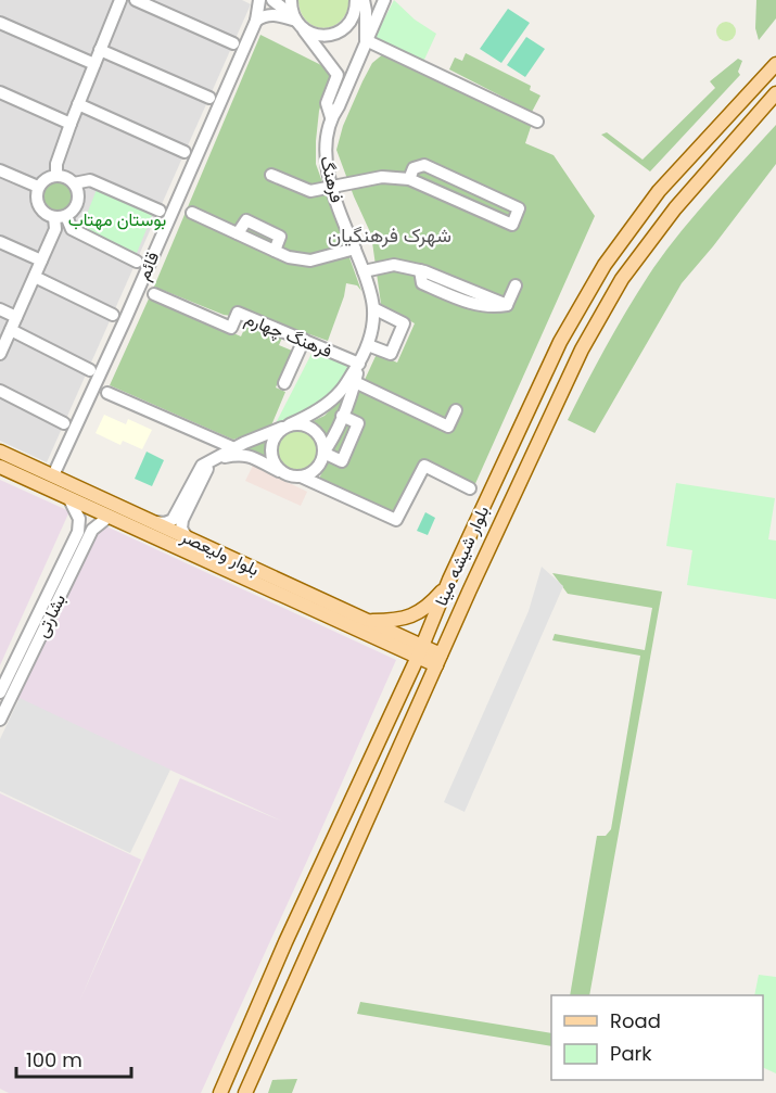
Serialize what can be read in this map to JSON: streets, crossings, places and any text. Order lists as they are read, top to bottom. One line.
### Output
{"streets":{"main road":["بلوار ولیعصر","بلوار شیشه مینا"],"street":["فرهنگ","قائم","فرهنگ چهارم","بشارتی"]},"crossings":[["فرهنگ","فرهنگ چهارم"],["قائم","بلوار ولیعصر"],["بلوار ولیعصر","بلوار شیشه مینا"],["بلوار ولیعصر","بشارتی"]],"districts":["شهرک فرهنگیان"],"parks":["بوستان مهتاب"],"legend":["Road","Park"],"scale_bar":"100 m"}
